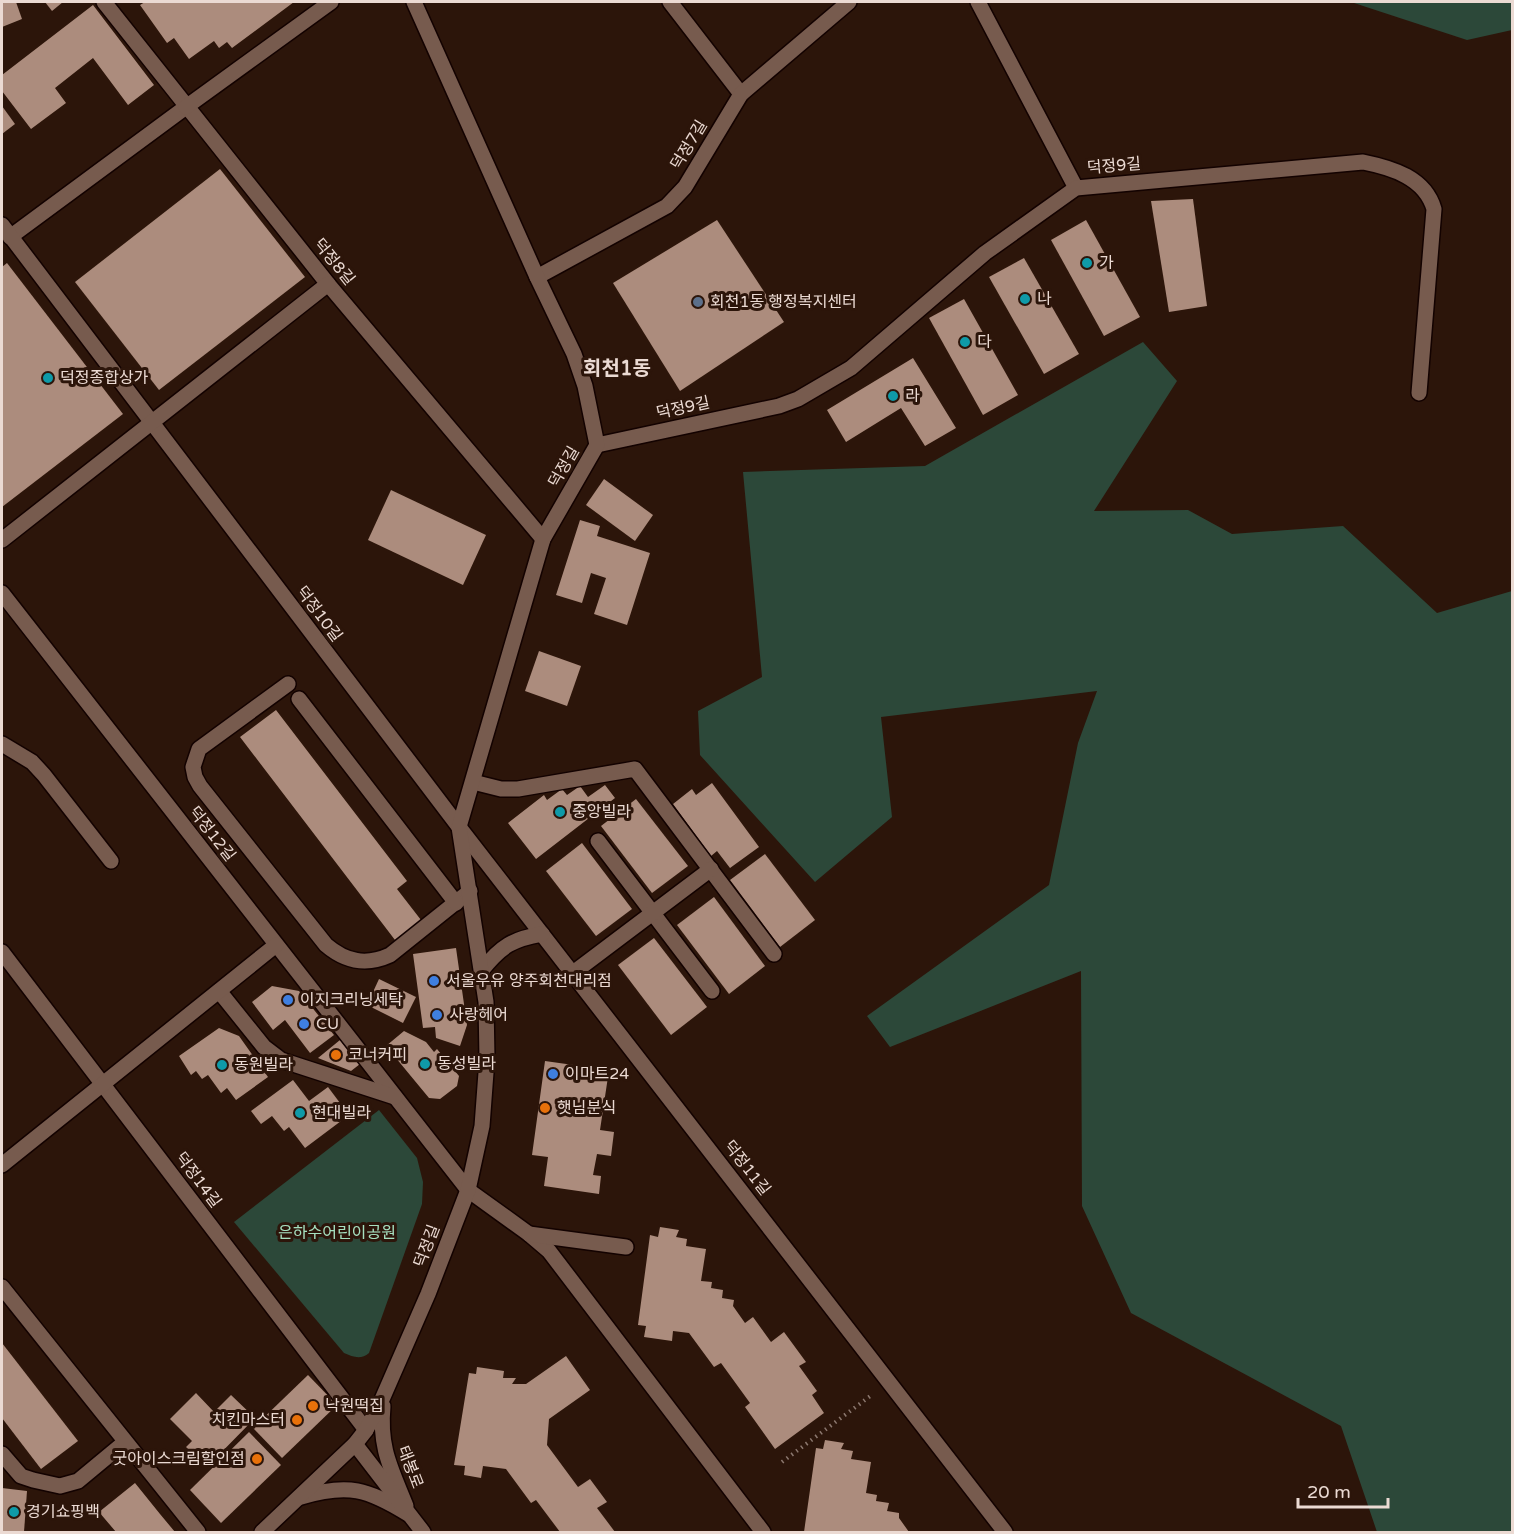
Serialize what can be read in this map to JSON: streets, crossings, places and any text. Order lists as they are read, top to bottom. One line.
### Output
{"streets":{"street":["덕정7길","덕정9길","덕정8길","덕정길","덕정10길","덕정12길","덕정11길","덕정14길","태봉로"]},"crossings":[["덕정7길","덕정길"],["덕정9길","덕정길"],["덕정8길","덕정길"],["덕정길","덕정10길"],["덕정길","덕정12길"],["덕정길","덕정11길"],["덕정길","덕정14길"],["덕정길","태봉로"],["덕정10길","덕정11길"]],"districts":["회천1동"],"parks":["은하수어린이공원"],"places":["가","나","회천1동 행정복지센터","다","덕정종합상가","라","중앙빌라","서울우유 양주회천대리점","이지크리닝세탁","사랑헤어","CU","코너커피","동성빌라","동원빌라","이마트24","햇님분식","현대빌라","낙원떡집","치킨마스터","굿아이스크림할인점","경기쇼핑백"],"scale_bar":"20 m"}
